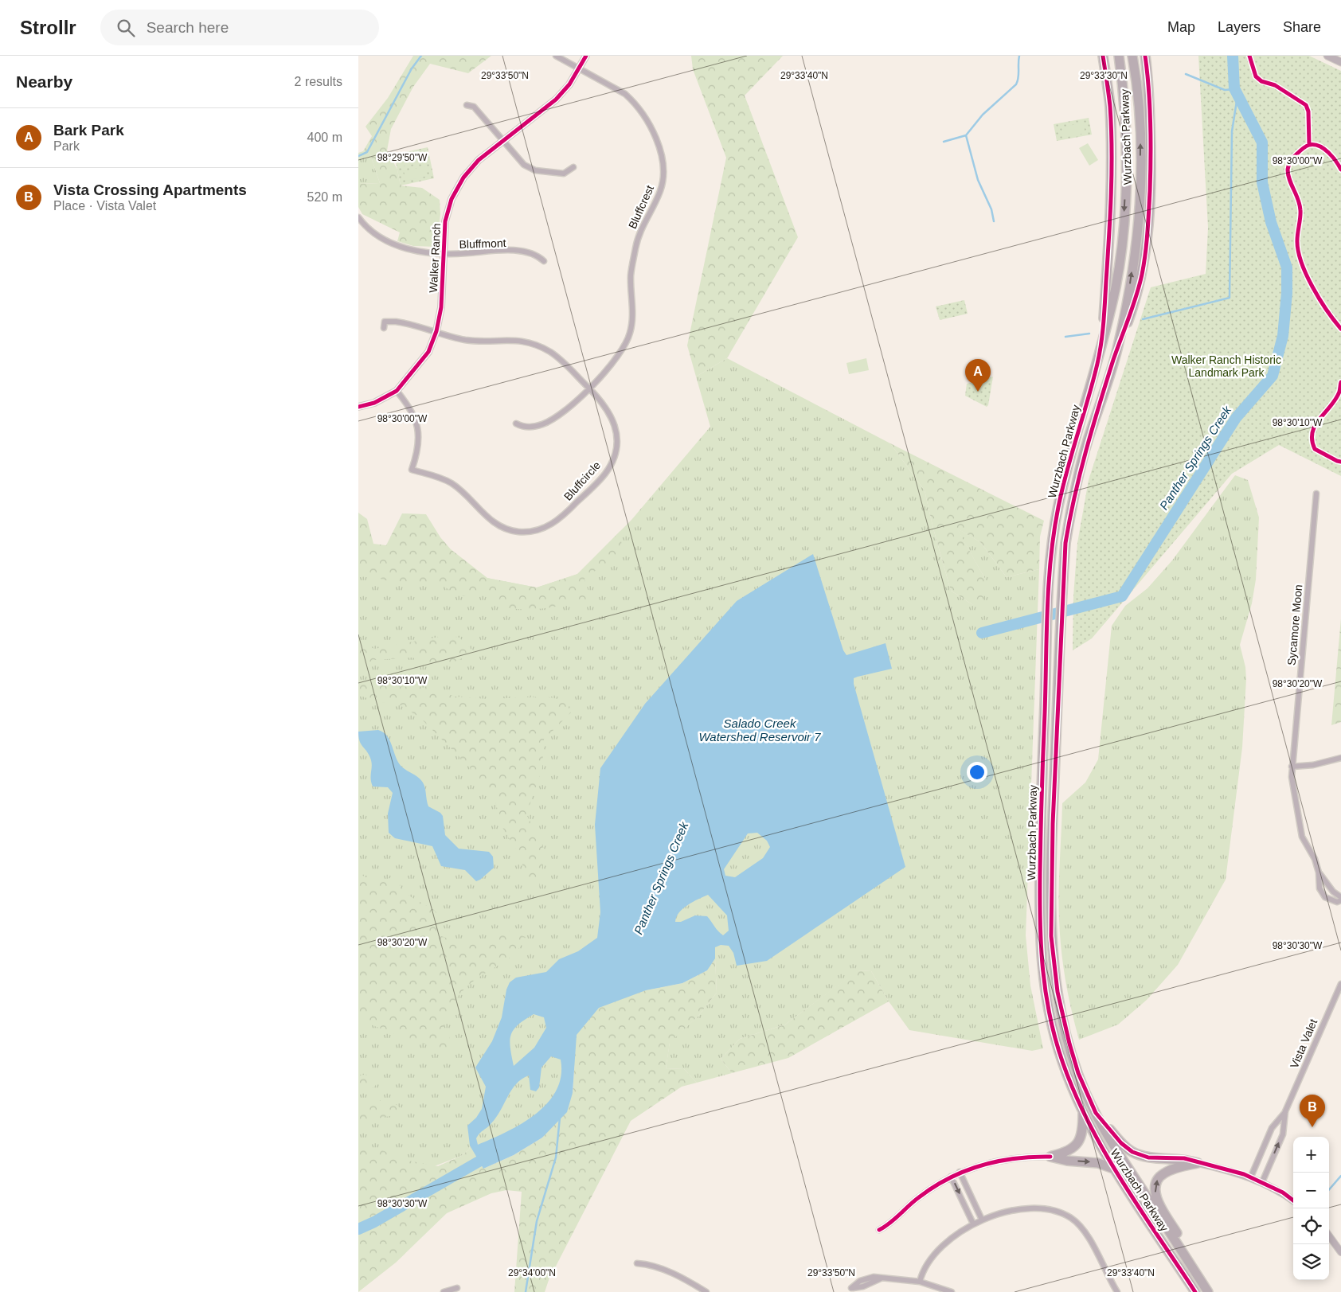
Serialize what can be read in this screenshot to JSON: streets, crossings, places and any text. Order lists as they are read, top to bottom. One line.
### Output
{"streets":{"highway":["Wurzbach Parkway"],"street":["Bluffcrest","Bluffmont","Walker Ranch","Bluffcircle","Sycamore Moon","Vista Valet"]},"crossings":[["Bluffcrest","Walker Ranch"],["Bluffcrest","Bluffcircle"],["Bluffmont","Walker Ranch"],["Walker Ranch","Bluffcircle"]],"water":["Panther Springs Creek","Salado Creek Watershed Reservoir 7"],"parks":["Walker Ranch Historic Landmark Park"],"page":{"header":"Strollr","search":"Search here","nav":["Map","Layers","Share"],"heading":["Nearby","2 results"],"list":[{"mark":"A","name":"Bark Park","note":"Park","value":"400 m"},{"mark":"B","name":"Vista Crossing Apartments","note":"Place · Vista Valet","value":"520 m"}],"pins":["A","B"],"map_buttons":["+","−"]},"coordinates":["29°33'50\"N","29°33'40\"N","29°33'30\"N","98°29'50\"W","98°30'00\"W","98°30'10\"W","98°30'20\"W","98°30'30\"W","29°34'00\"N"]}
